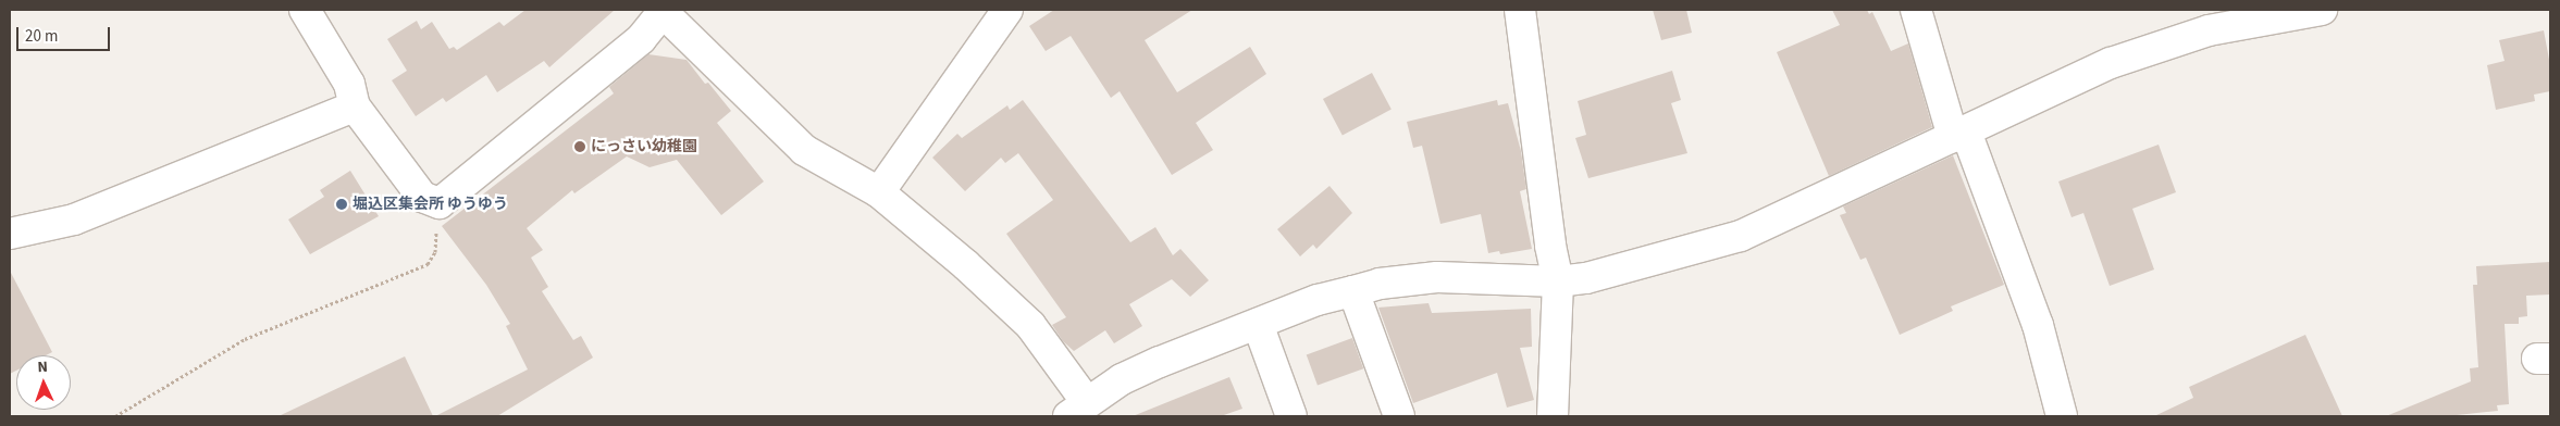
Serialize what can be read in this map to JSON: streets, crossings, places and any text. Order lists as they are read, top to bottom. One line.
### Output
{"places":["にっさい幼稚園","堀込区集会所 ゆうゆう"],"scale_bar":"20 m","north":"top"}
